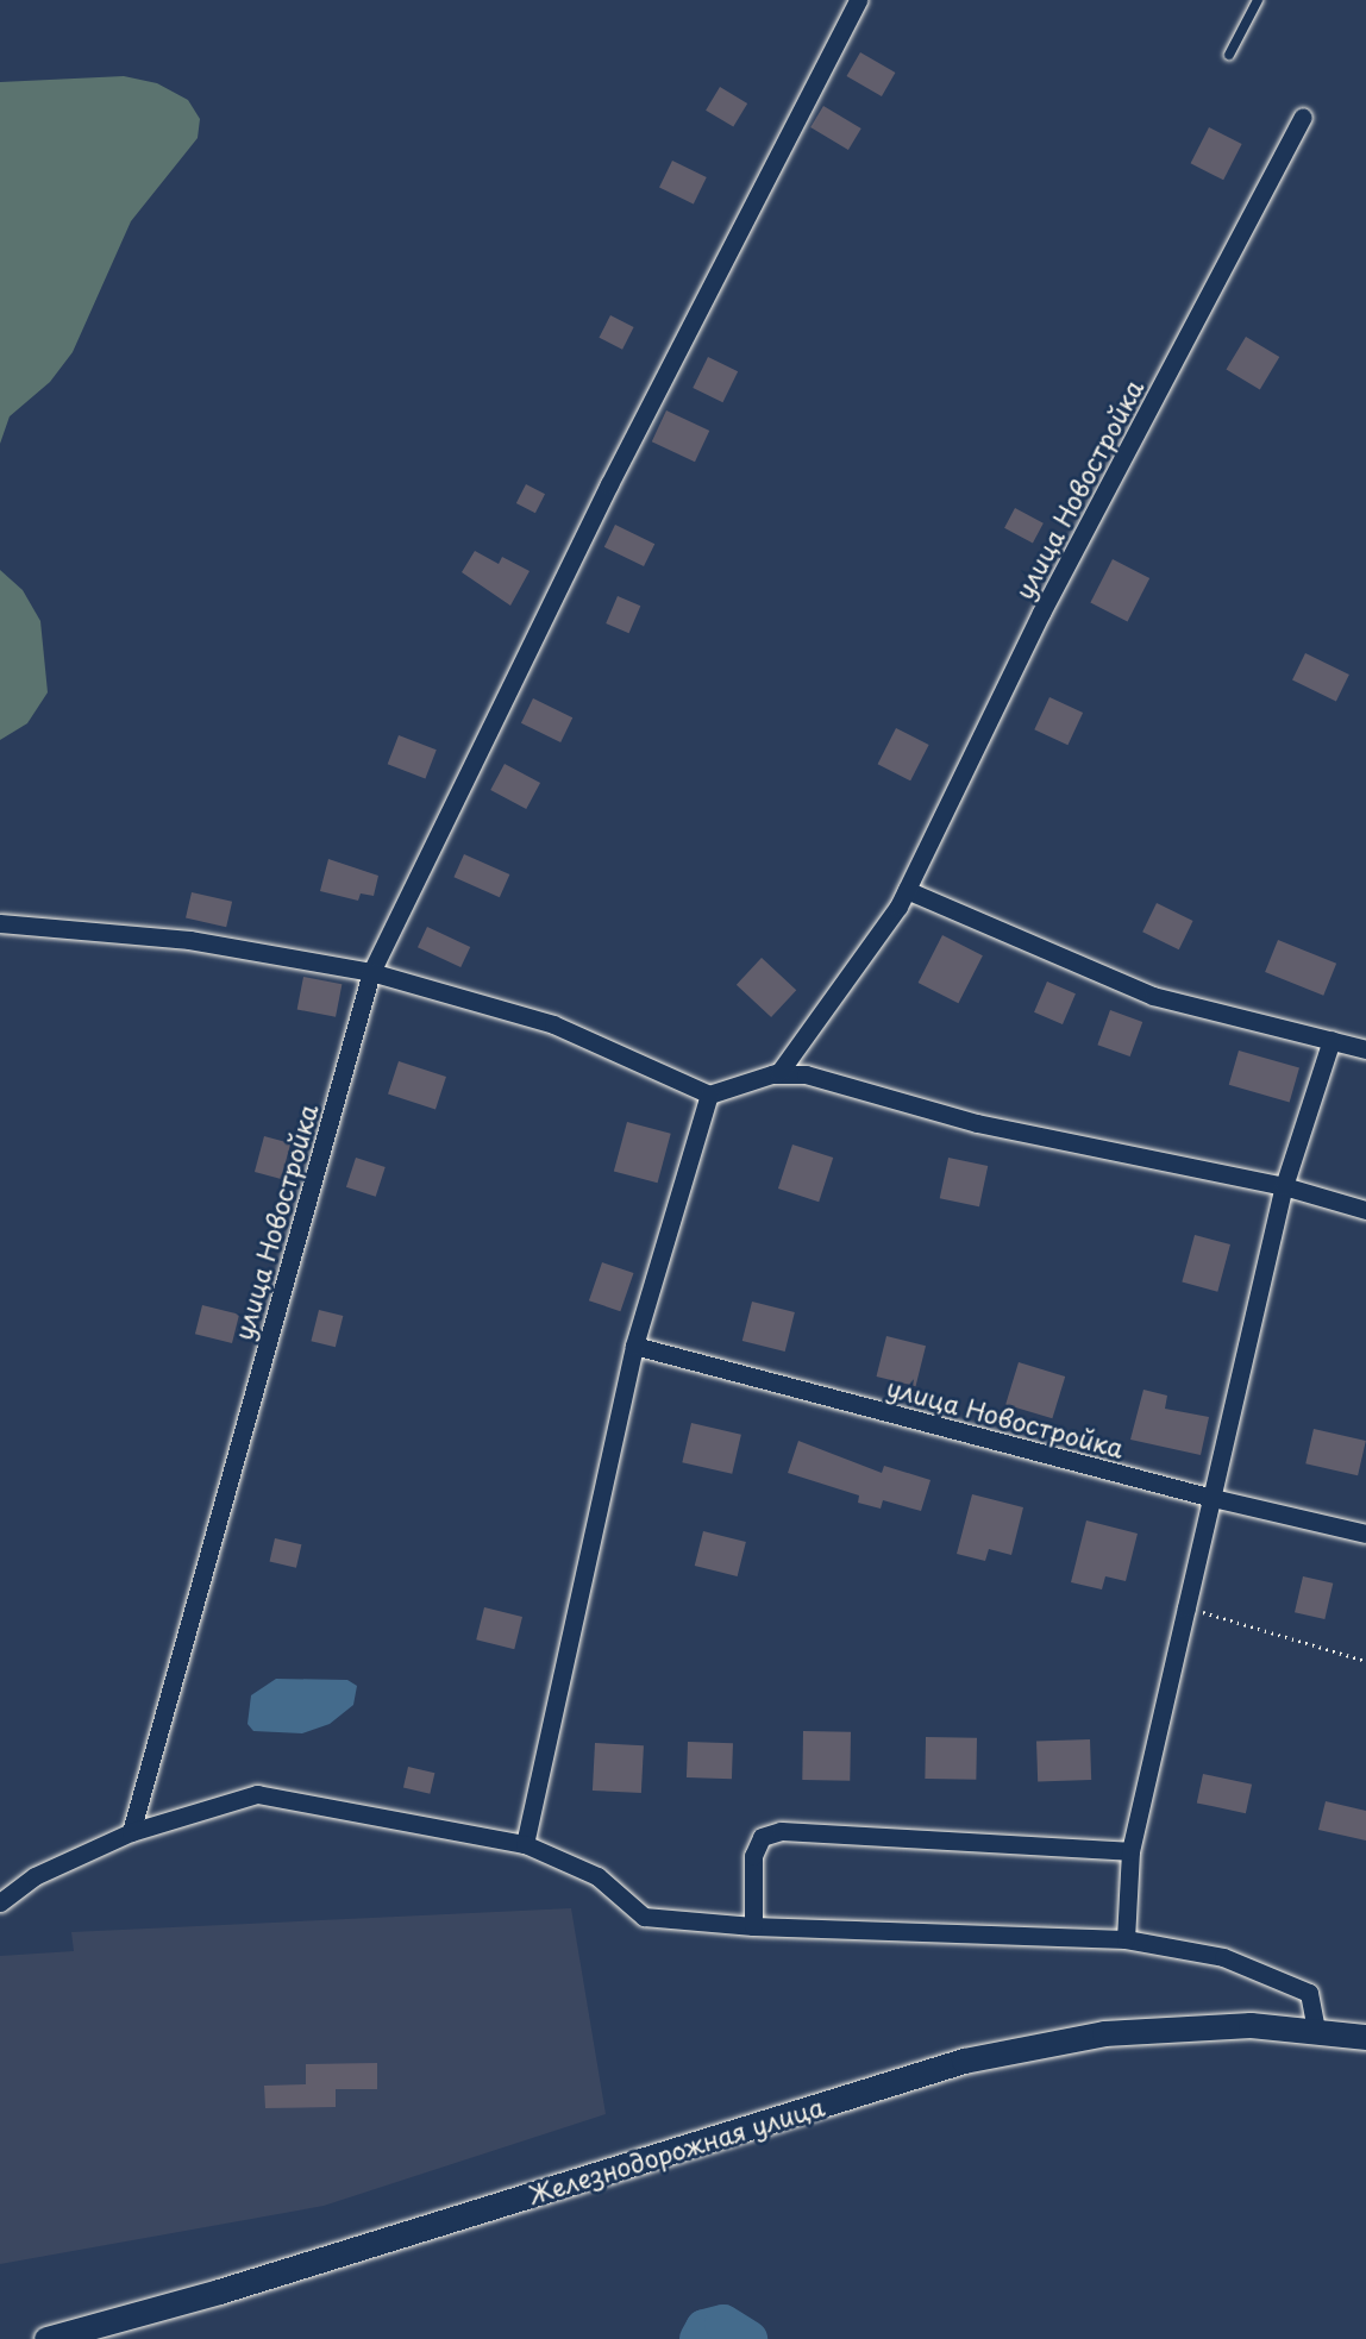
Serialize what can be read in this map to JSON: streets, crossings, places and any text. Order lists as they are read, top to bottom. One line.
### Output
{"streets":{"street":["улица Новостройка","Железнодорожная улица"]}}
